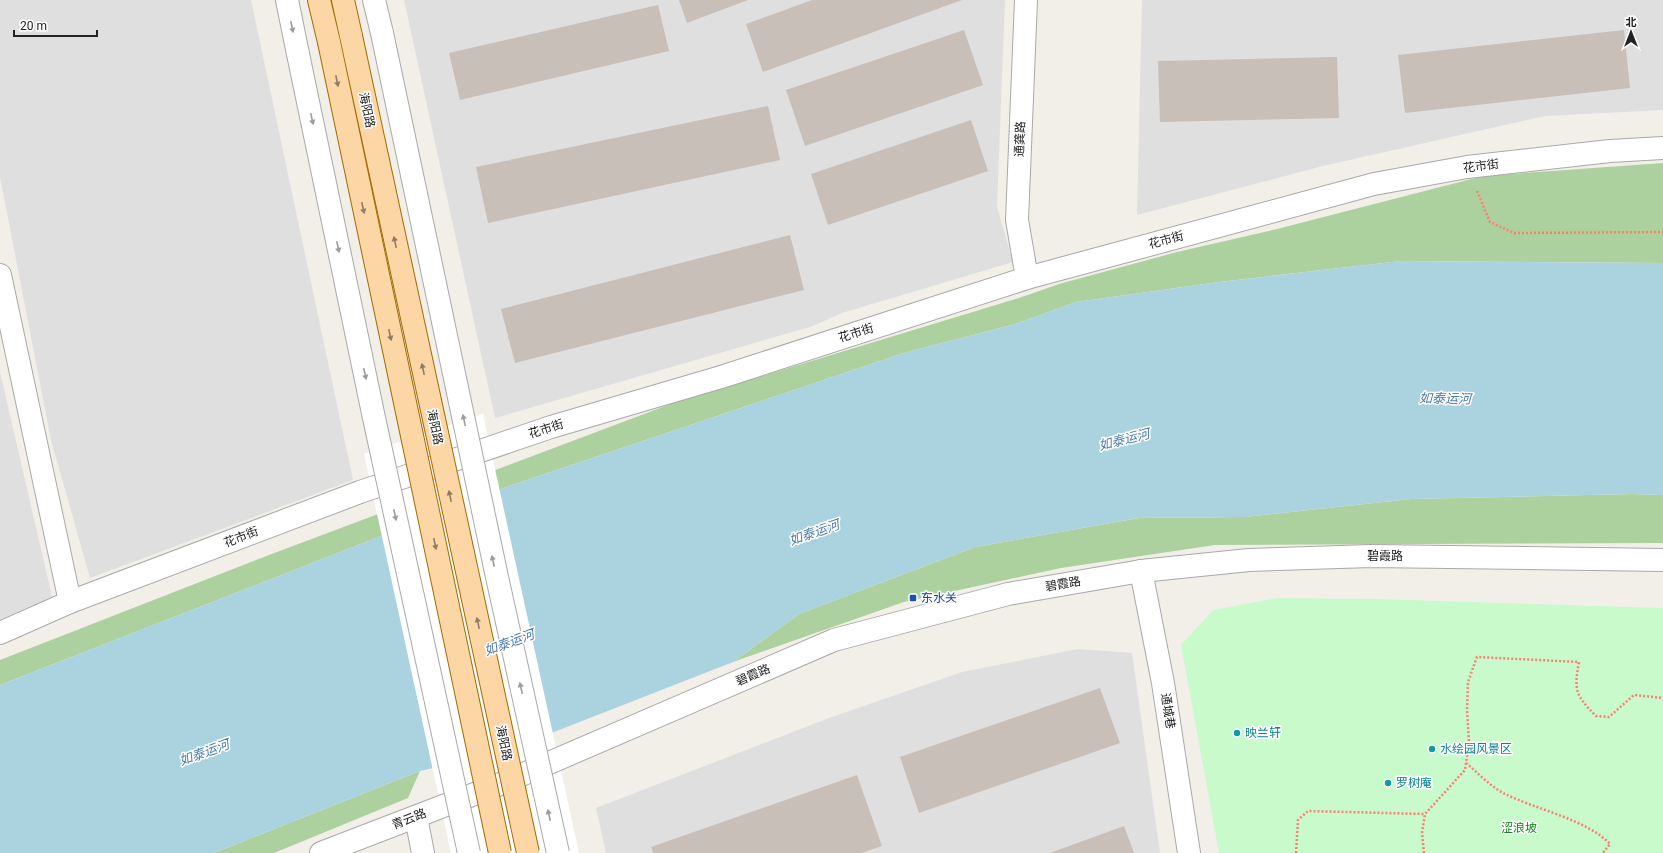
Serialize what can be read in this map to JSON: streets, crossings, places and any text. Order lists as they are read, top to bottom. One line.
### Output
{"streets":{"main road":["海阳路"],"street":["通龚路","花市街","碧霞路","通城巷","青云路"]},"crossings":[["通龚路","花市街"],["碧霞路","通城巷"],["碧霞路","青云路"]],"water":["如泰运河"],"parks":["涩浪坡"],"places":{"transit":["东水关"],"other":["映兰轩","水绘园风景区","罗树庵"]},"scale_bar":"20 m","north":"top"}
